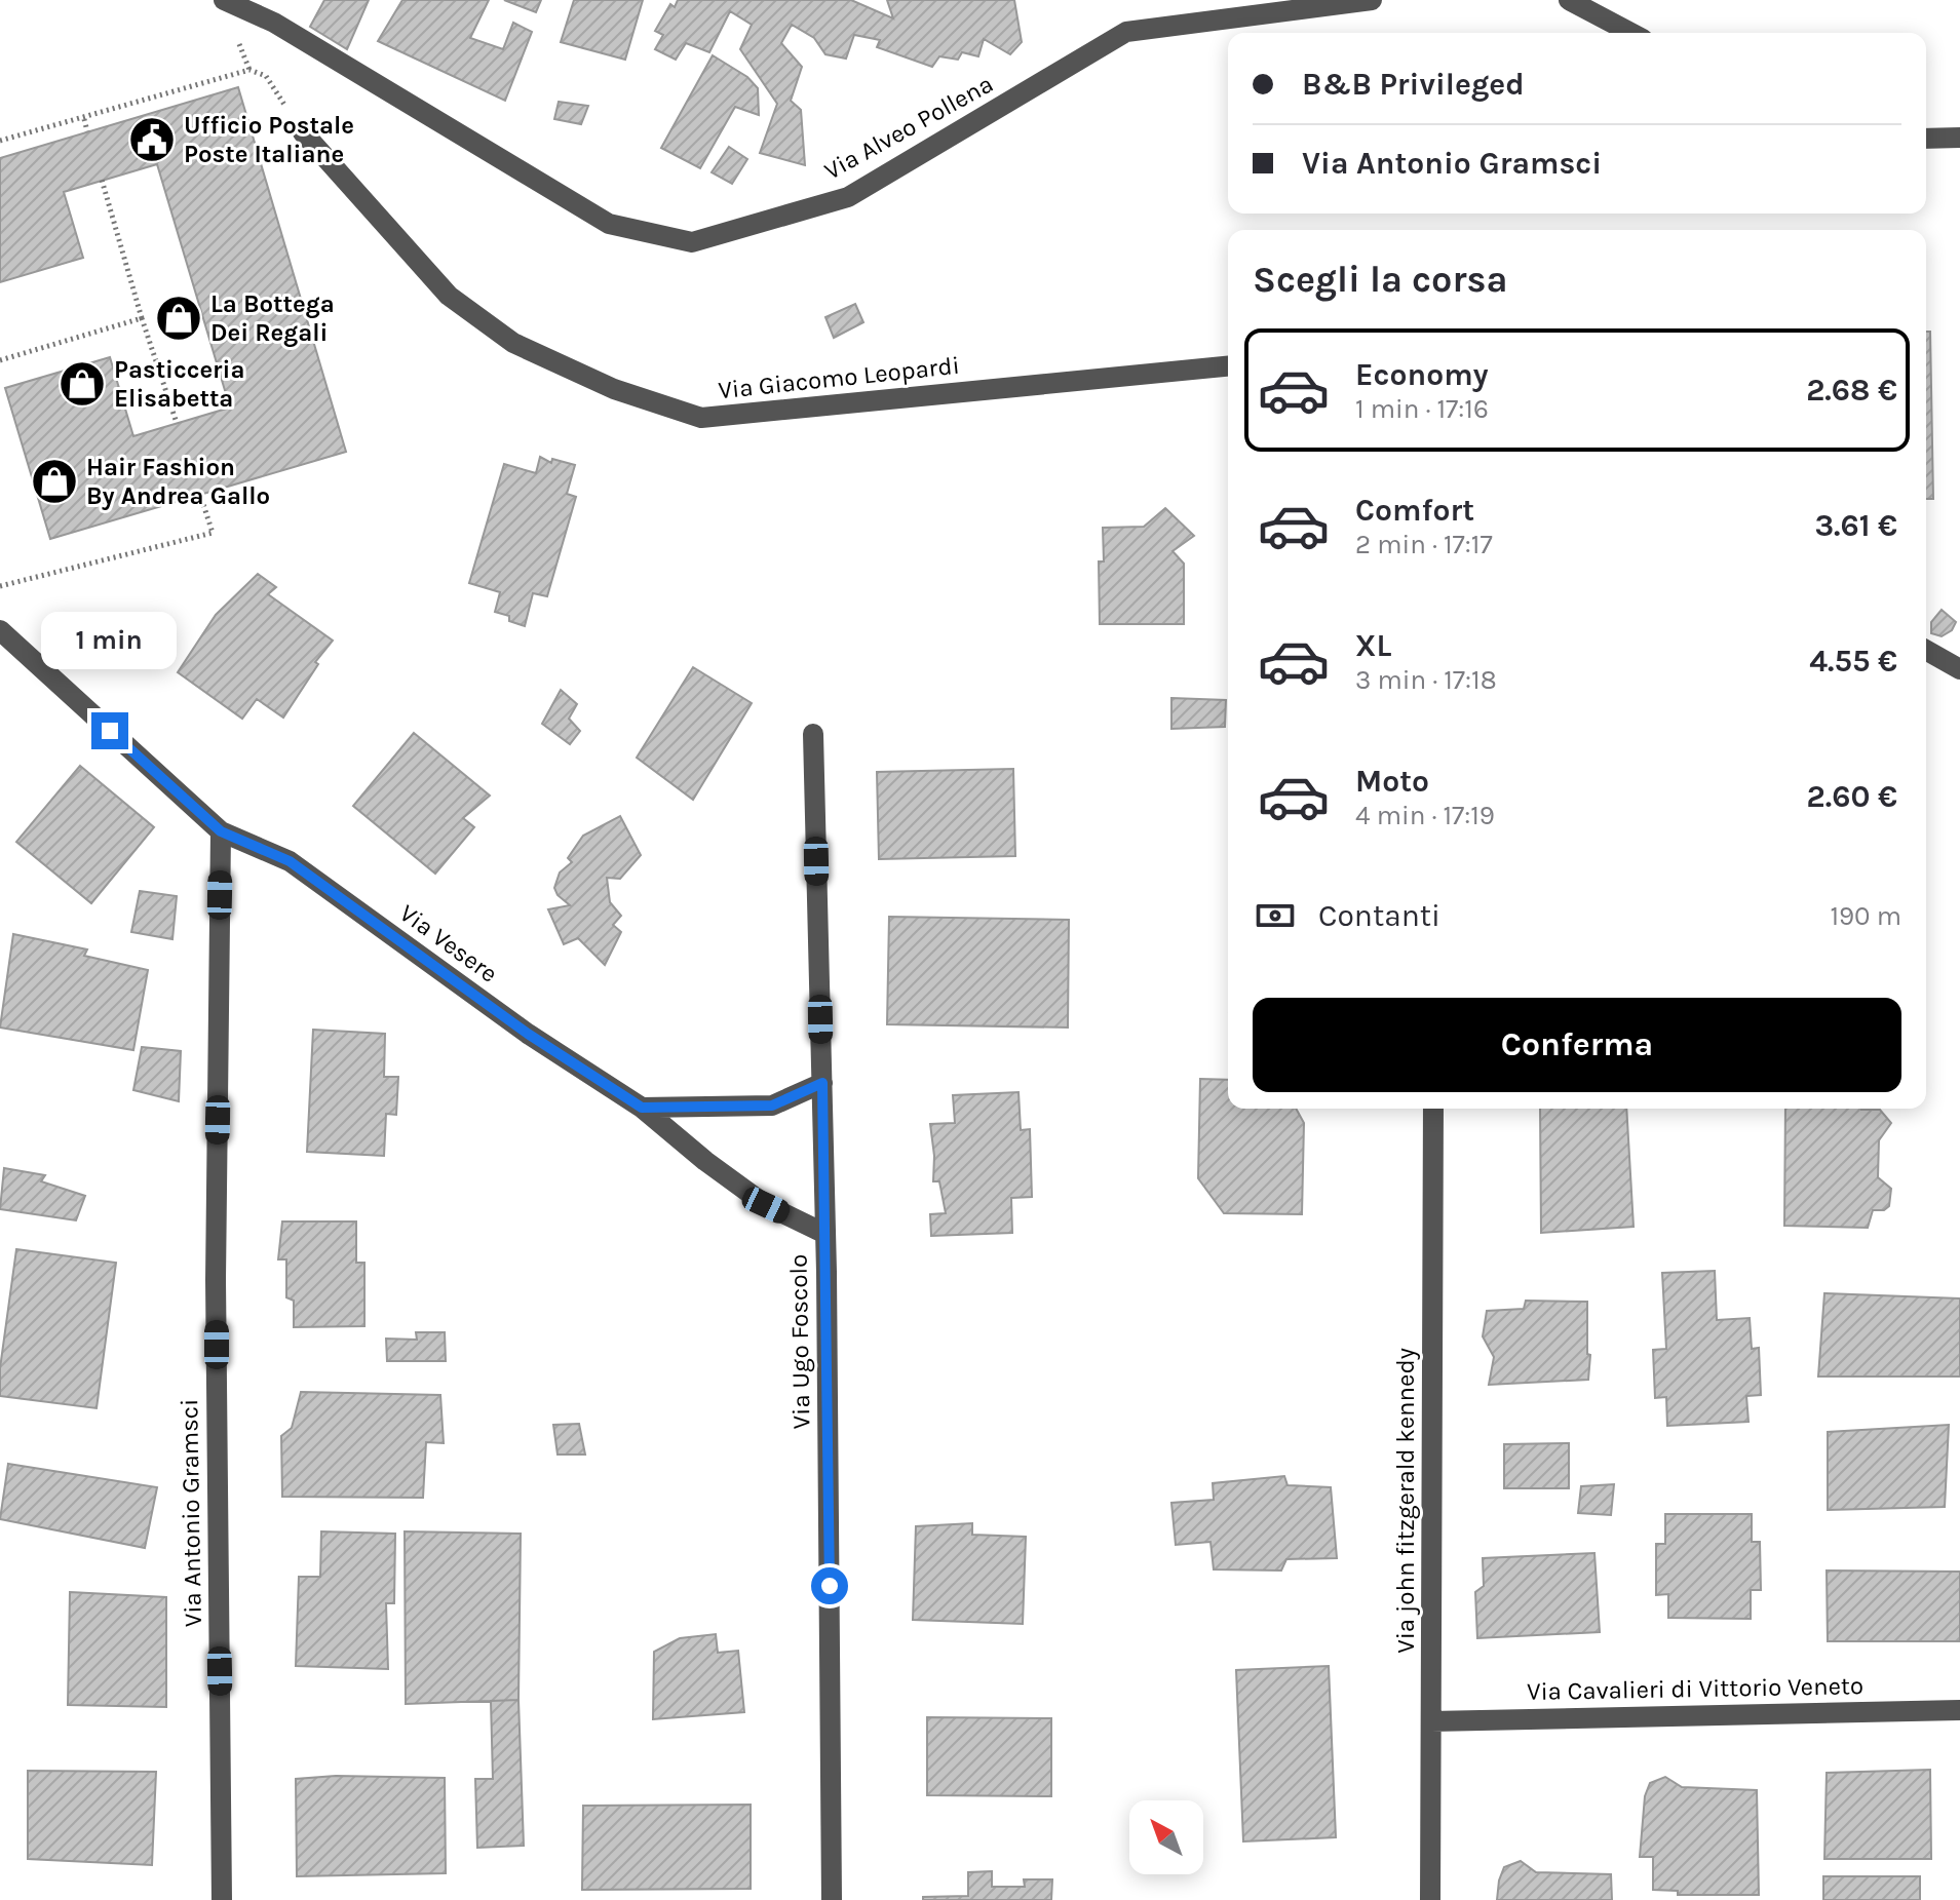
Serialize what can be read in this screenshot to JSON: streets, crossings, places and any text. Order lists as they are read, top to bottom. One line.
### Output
{"streets":{"street":["Via Alveo Pollena","Via Giacomo Leopardi","Via Vesere","Via Ugo Foscolo","Via john fitzgerald kennedy","Via Antonio Gramsci","Via Cavalieri di Vittorio Veneto"]},"crossings":[["Via Vesere","Via Ugo Foscolo"],["Via Vesere","Via Antonio Gramsci"],["Via john fitzgerald kennedy","Via Cavalieri di Vittorio Veneto"]],"places":{"public building":["Ufficio Postale Poste Italiane"],"shop":["La Bottega Dei Regali","Pasticceria Elisabetta","Hair Fashion By Andrea Gallo"]},"north":"top left","page":{"banner":["B&B Privileged","Via Antonio Gramsci"],"heading":"Scegli la corsa","list":[{"name":"Economy","note":"1 min · 17:16","value":"2.68 €"},{"name":"Comfort","note":"2 min · 17:17","value":"3.61 €"},{"name":"XL","note":"3 min · 17:18","value":"4.55 €"},{"name":"Moto","note":"4 min · 17:19","value":"2.60 €"}],"bubble":"1 min","pay":["Contanti","190 m"],"buttons":"Conferma"}}
